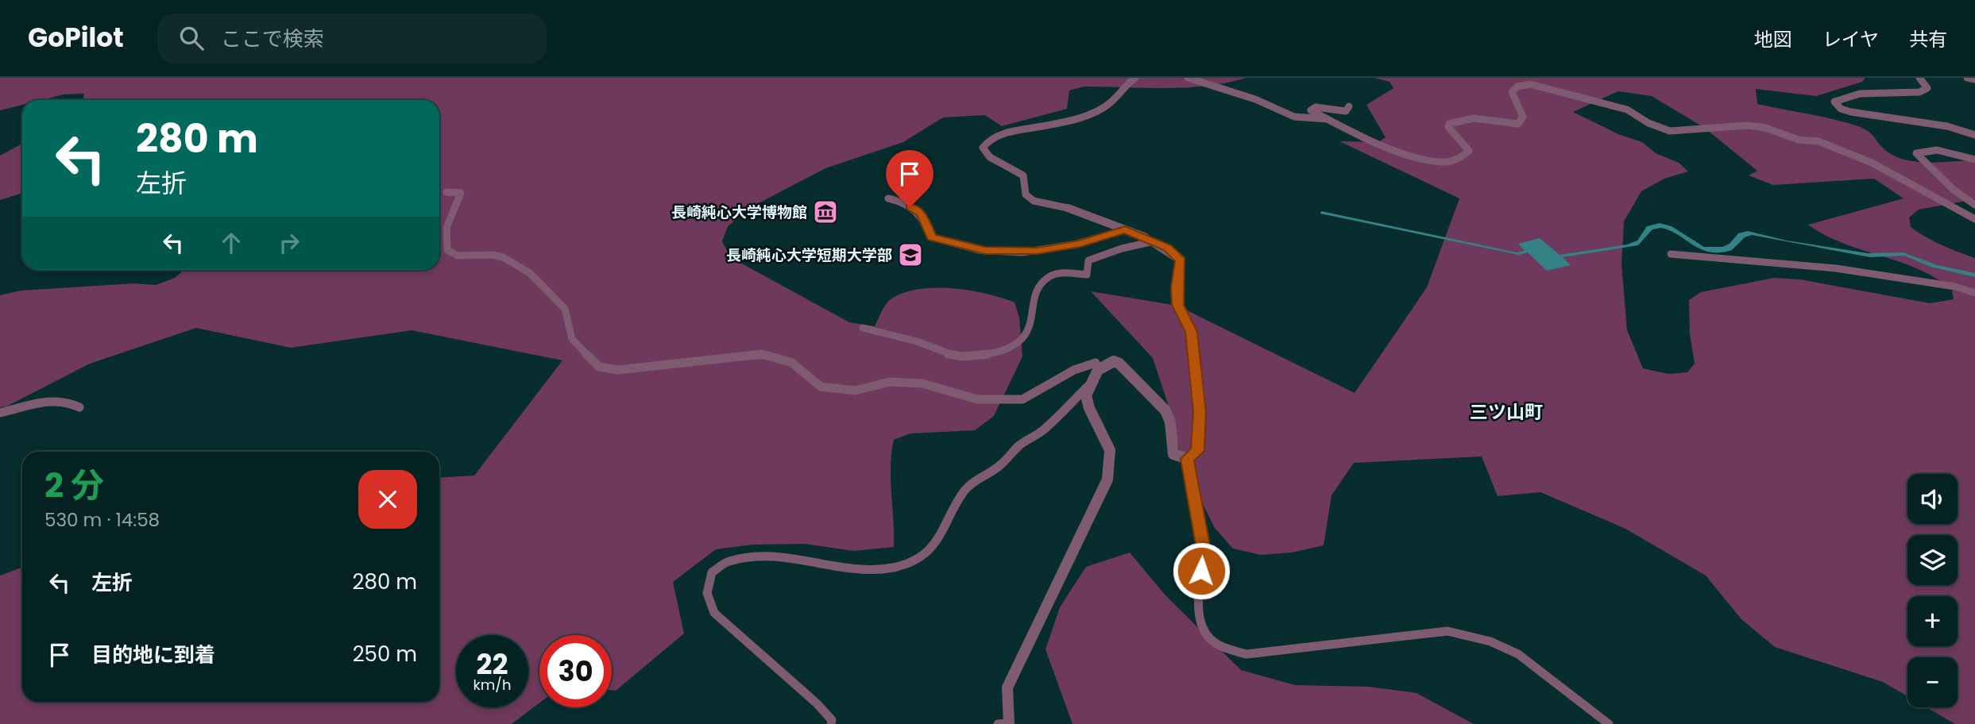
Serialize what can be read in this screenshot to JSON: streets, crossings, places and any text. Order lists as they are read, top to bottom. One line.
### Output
{"districts":["三ツ山町"],"places":{"museum":["長崎純心大学博物館"],"school or university":["長崎純心大学短期大学部"]},"page":{"header":"GoPilot","search":"ここで検索","nav":["地図","レイヤ","共有"],"turn":["280 m","左折"],"heading":["2 分","530 m · 14:58"],"map_buttons":["+","−"],"list":[{"name":"左折","value":"280 m"},{"name":"目的地に到着","value":"250 m"}],"speed":"22 km/h","limit":"30"}}
